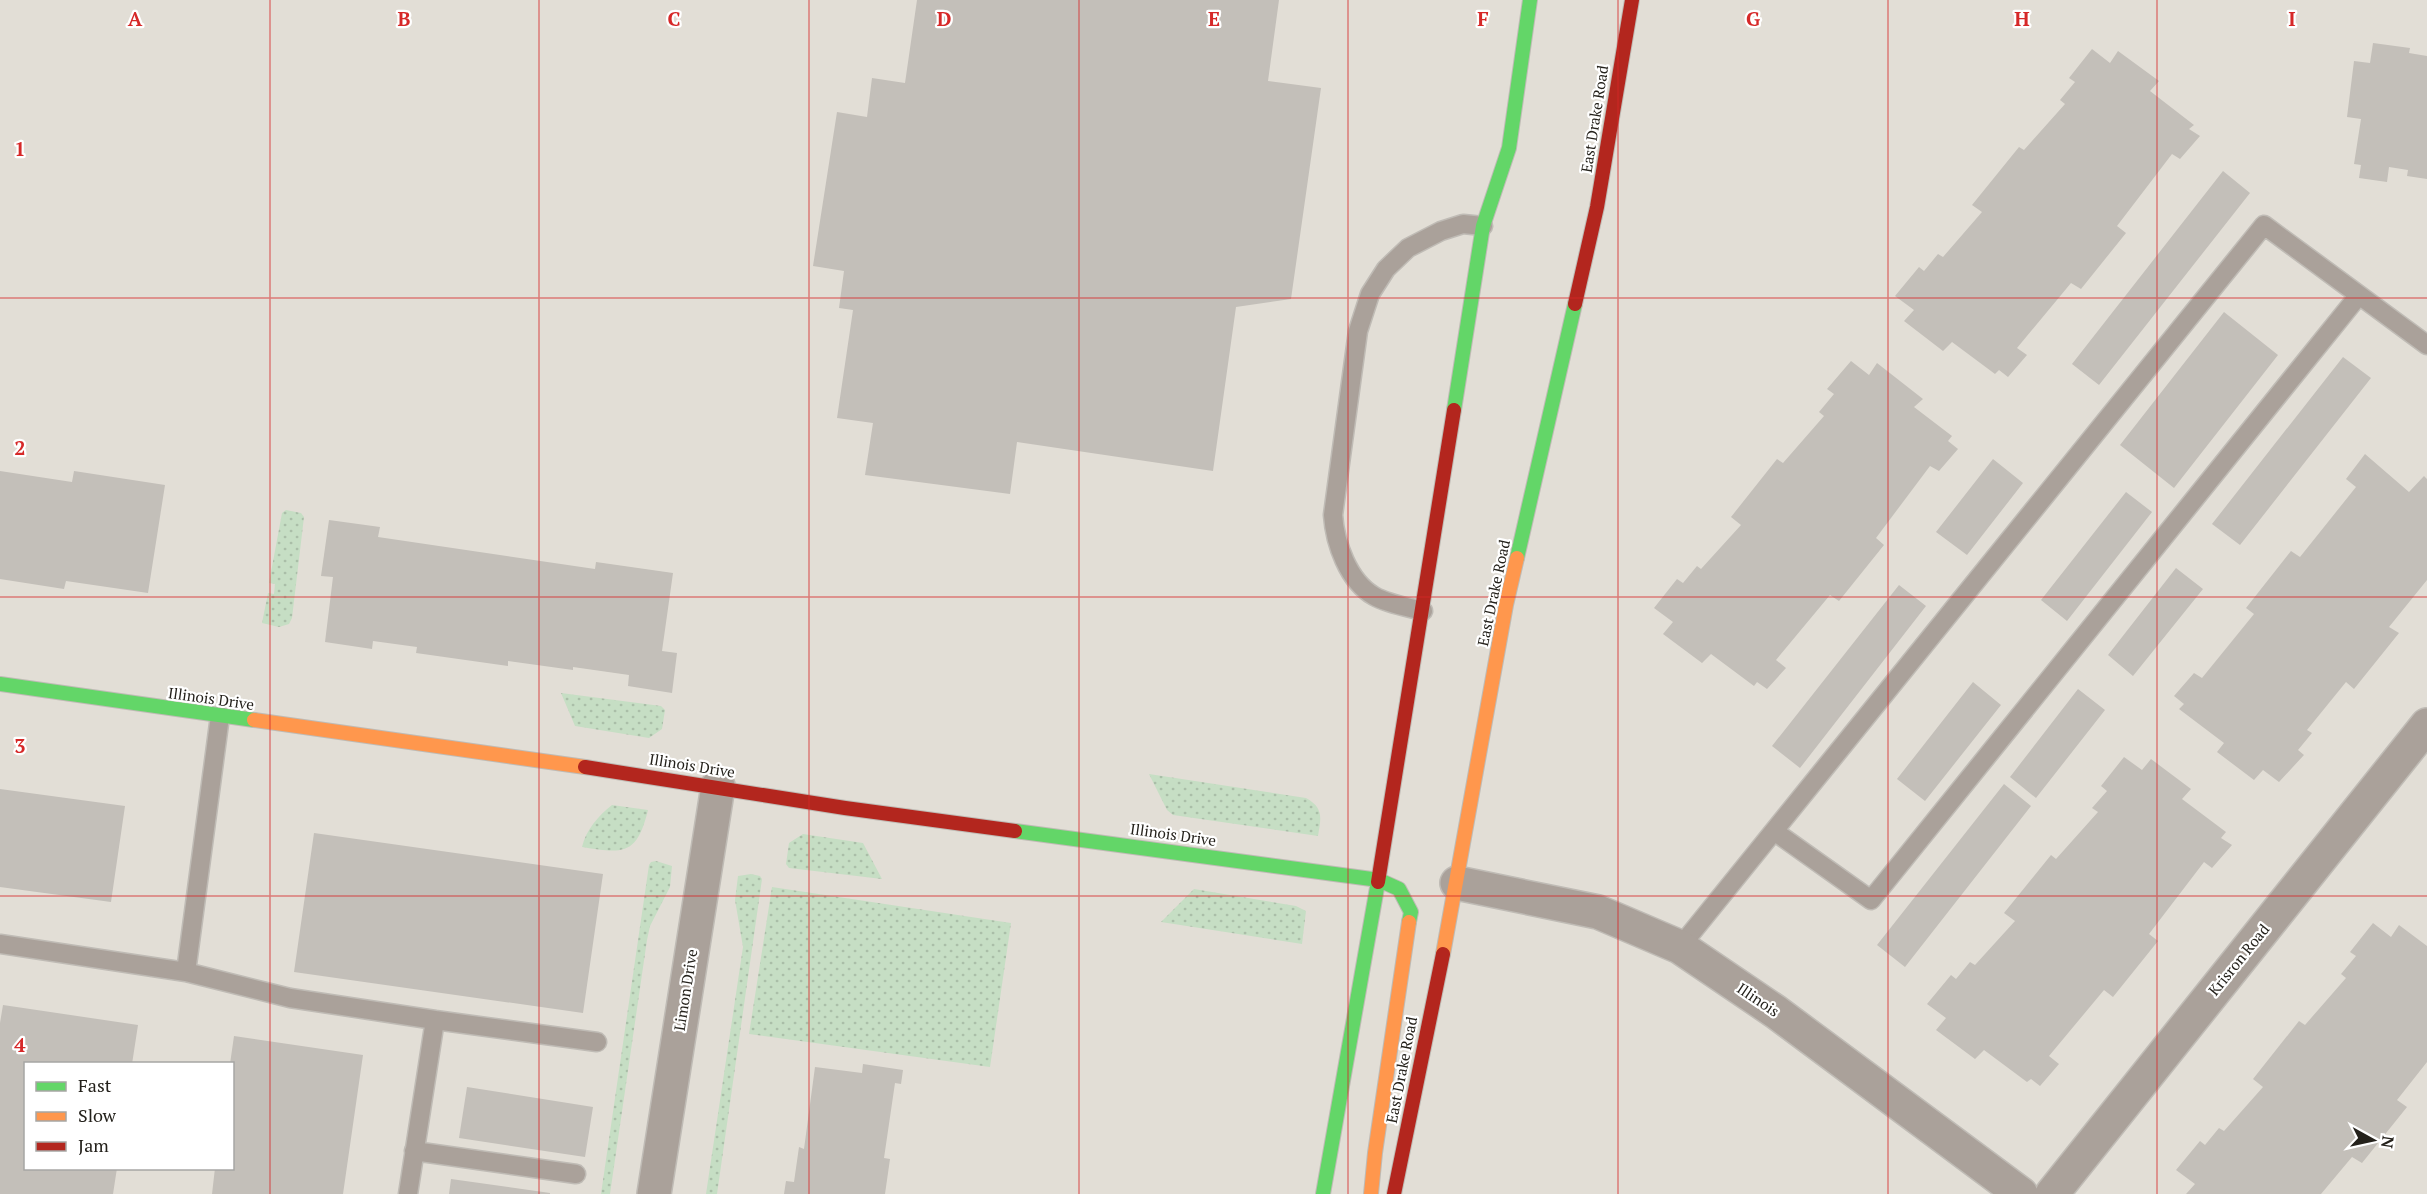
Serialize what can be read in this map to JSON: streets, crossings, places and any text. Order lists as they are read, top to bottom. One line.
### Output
{"streets":{"main road":["East Drake Road","Illinois Drive"],"street":["Krisron Road","Limon Drive","Illinois"]},"crossings":[["East Drake Road","Illinois"],["Illinois Drive","Limon Drive"]],"legend":["Fast","Slow","Jam"],"north":"right","grid":{"columns":["A","B","C","D","E","F","G","H","I"],"rows":["1","2","3","4"]}}
